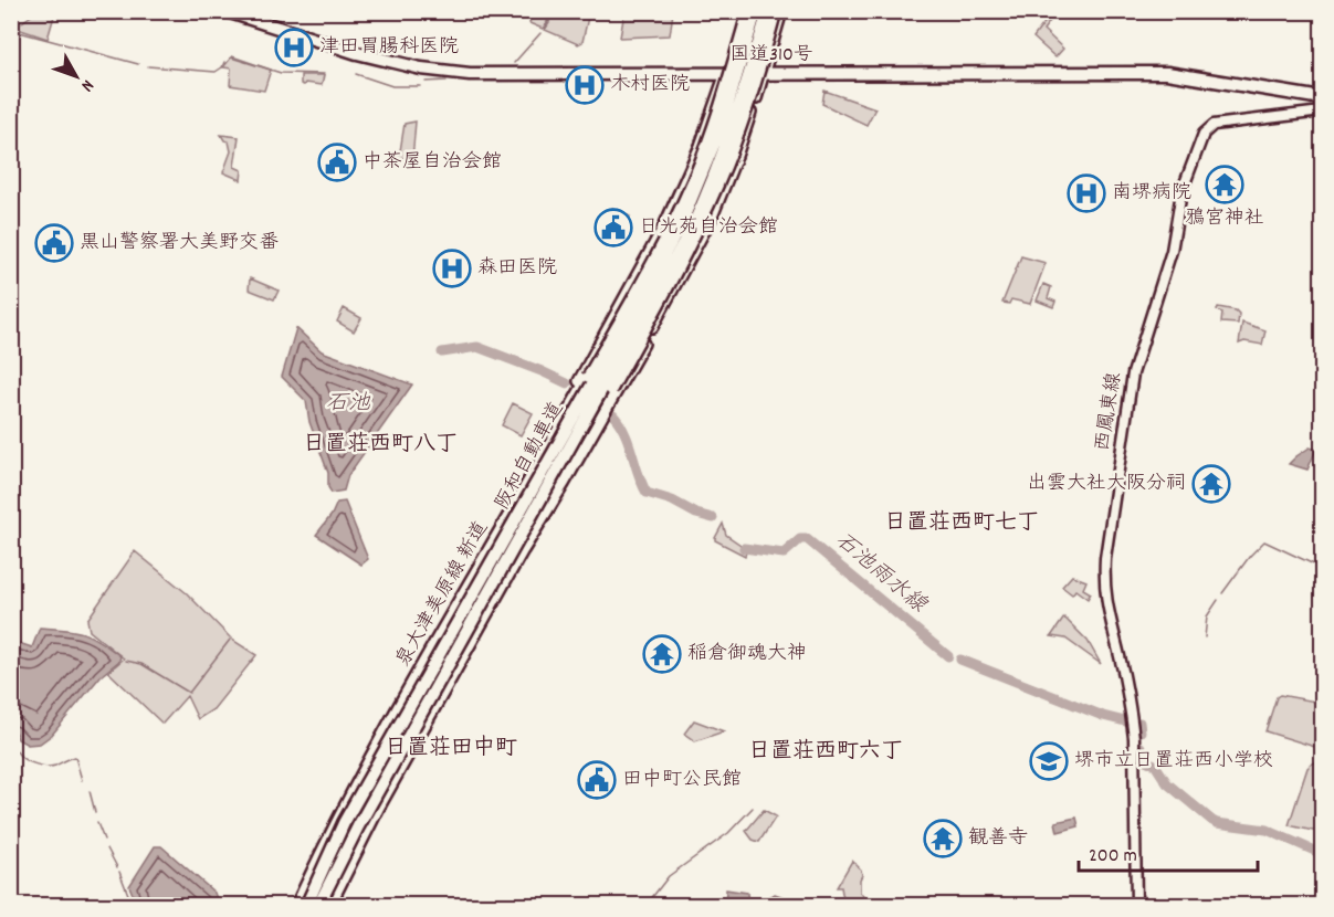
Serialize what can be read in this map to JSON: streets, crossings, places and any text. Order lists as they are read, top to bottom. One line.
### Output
{"streets":{"highway":["国道310号","阪和自動車道"],"main road":["西鳳東線","泉大津美原線 新道"]},"districts":["日置荘西町八丁","日置荘西町七丁","日置荘田中町","日置荘西町六丁"],"water":["石池","石池雨水線"],"places":{"hospital":["津田胃腸科医院","木村医院","南堺病院","森田医院"],"public building":["中茶屋自治会館","日光苑自治会館","黒山警察署大美野交番","田中町公民館"],"temple":["鴉宮神社","出雲大社大阪分祠","稲倉御魂大神","観善寺"],"school or university":["堺市立日置荘西小学校"]},"scale_bar":"200 m","north":"bottom right"}
